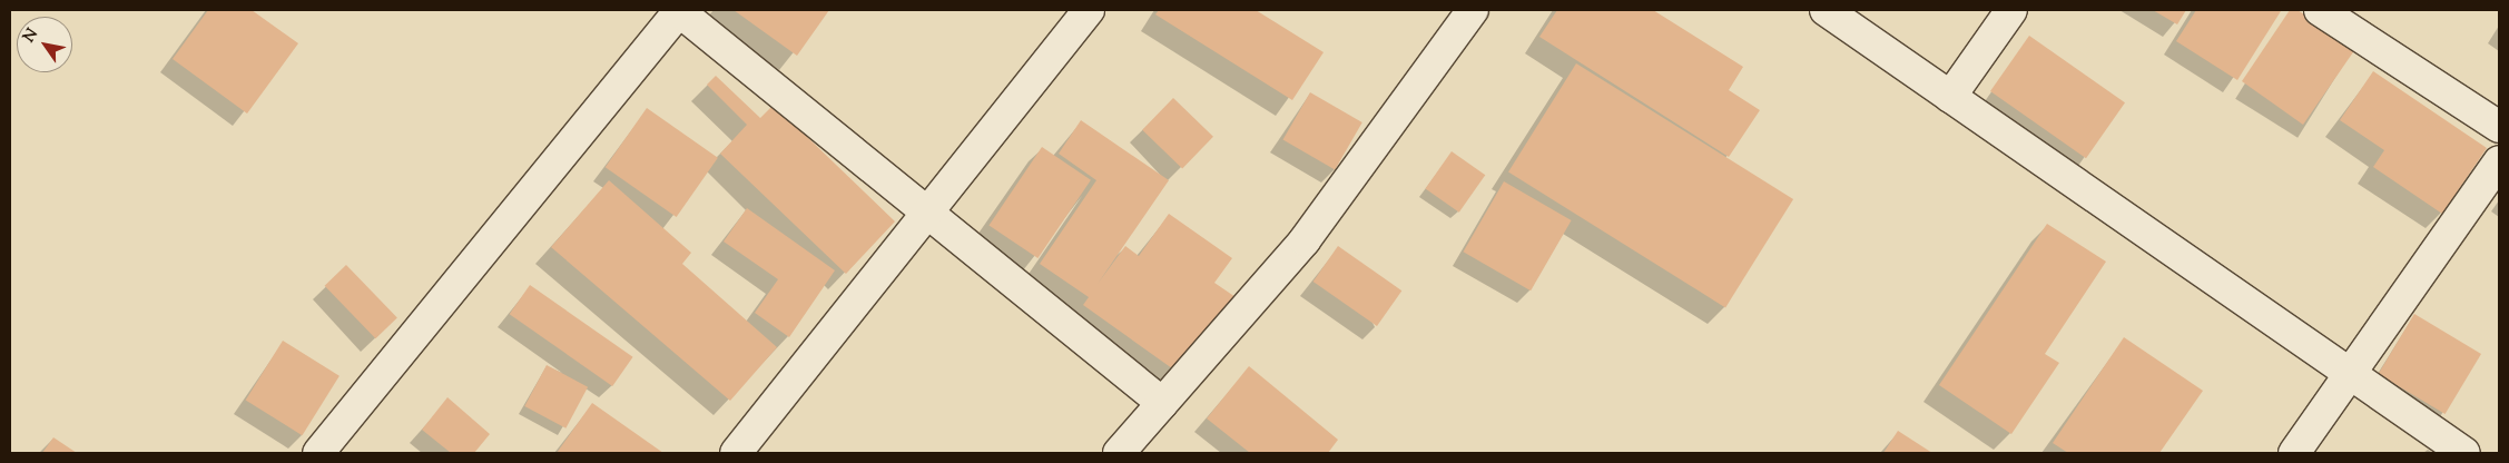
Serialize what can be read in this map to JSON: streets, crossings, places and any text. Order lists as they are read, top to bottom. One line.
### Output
{"north":"top left"}
